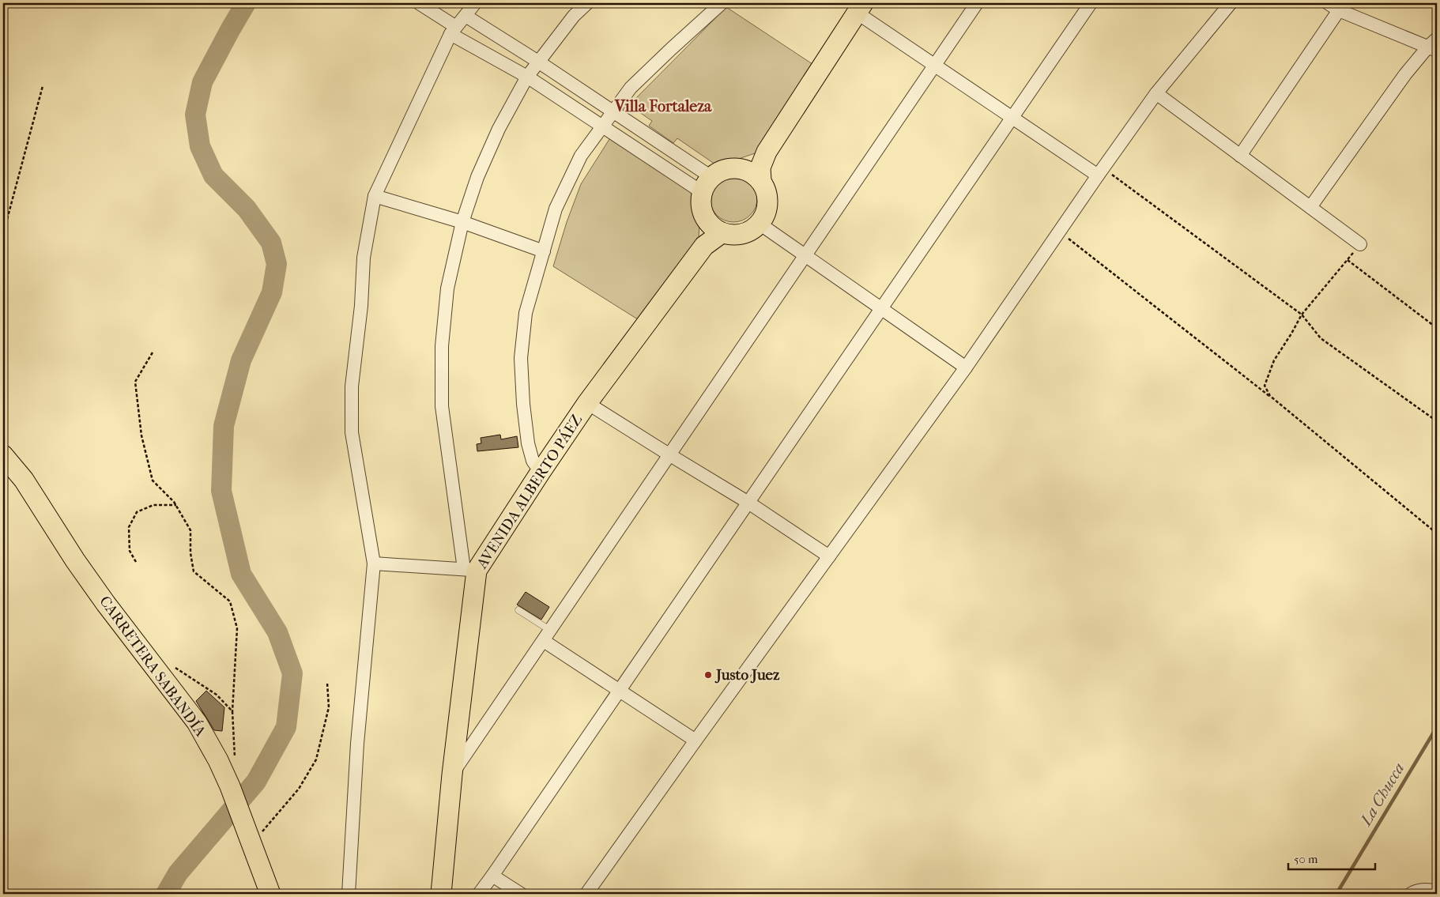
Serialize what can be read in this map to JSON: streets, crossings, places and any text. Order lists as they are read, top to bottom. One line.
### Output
{"streets":{"main road":["AVENIDA ALBERTO PÁEZ","CARRETERA SABANDÍA"]},"districts":["Villa Fortaleza"],"water":["La Chucca"],"places":["Justo Juez"],"scale_bar":"50 m"}
